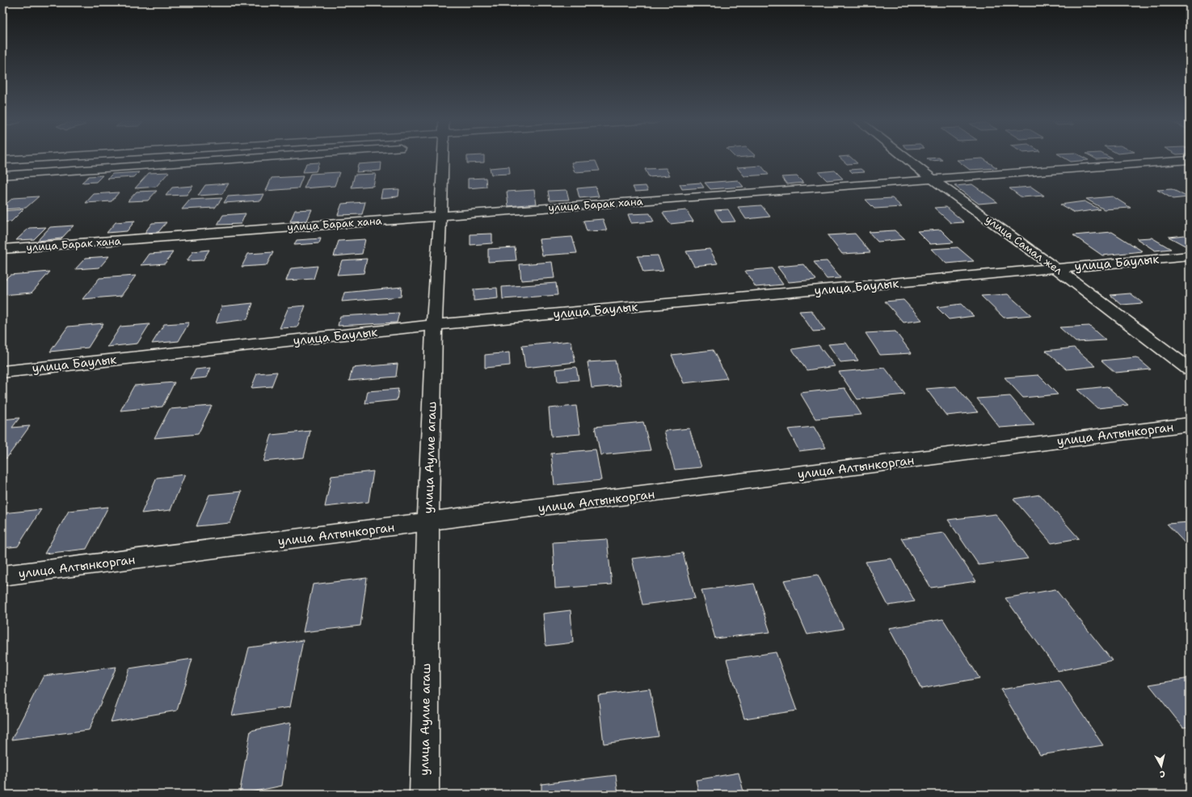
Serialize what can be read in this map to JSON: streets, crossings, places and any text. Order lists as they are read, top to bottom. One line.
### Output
{"streets":{"street":["улица Барак хана","улица Самал жел","улица Баулык","улица Алтынкорган","улица Аулие агаш"]},"crossings":[["улица Барак хана","улица Самал жел"],["улица Барак хана","улица Аулие агаш"],["улица Самал жел","улица Баулык"],["улица Баулык","улица Аулие агаш"],["улица Алтынкорган","улица Аулие агаш"]],"north":"bottom"}
